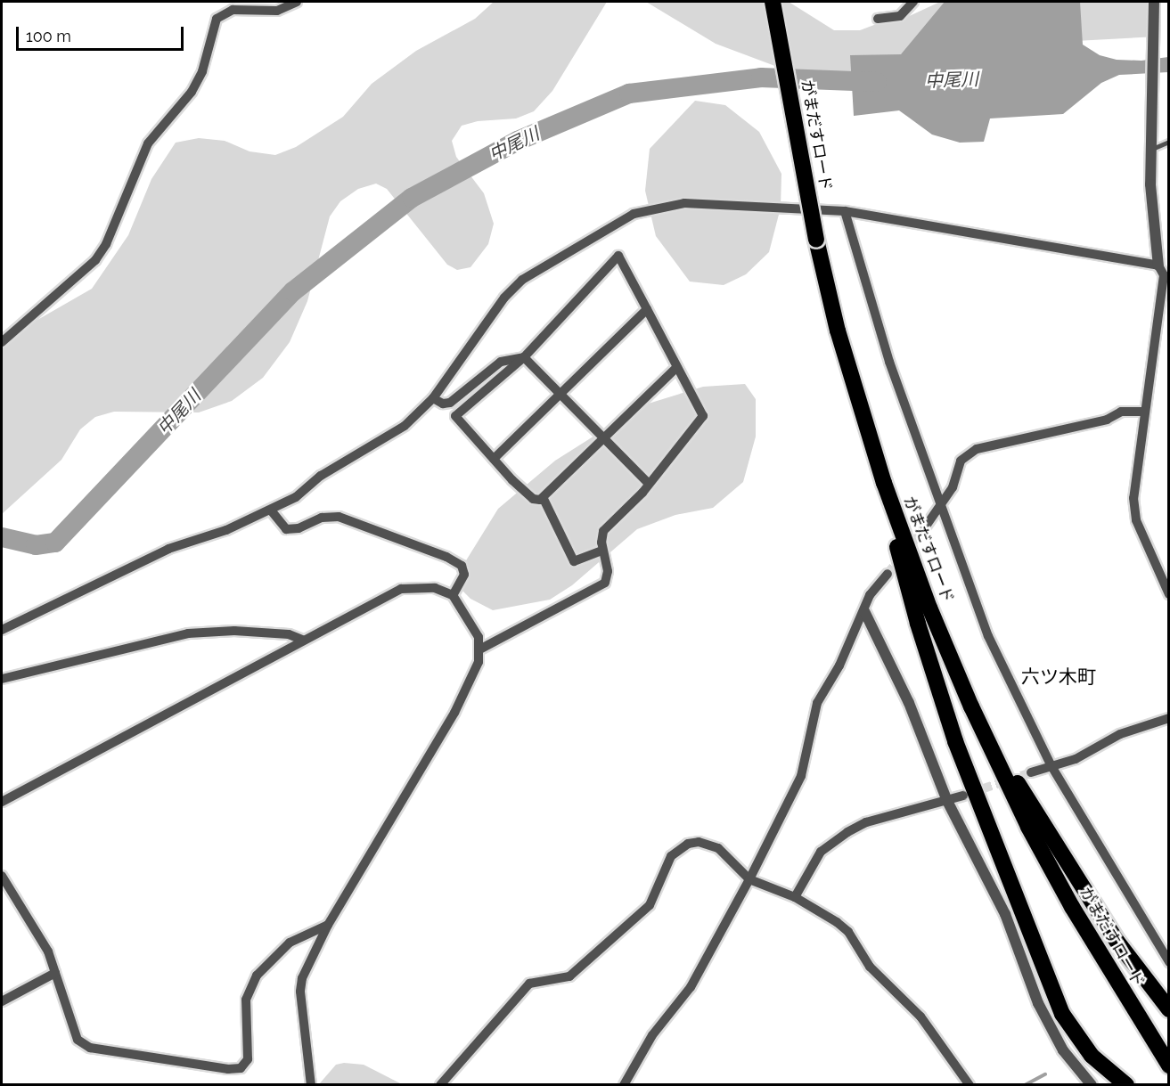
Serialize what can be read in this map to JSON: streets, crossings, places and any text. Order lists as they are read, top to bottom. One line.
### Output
{"streets":{"highway":["がまだすロード"]},"districts":["六ツ木町"],"water":["中尾川"],"scale_bar":"100 m"}
